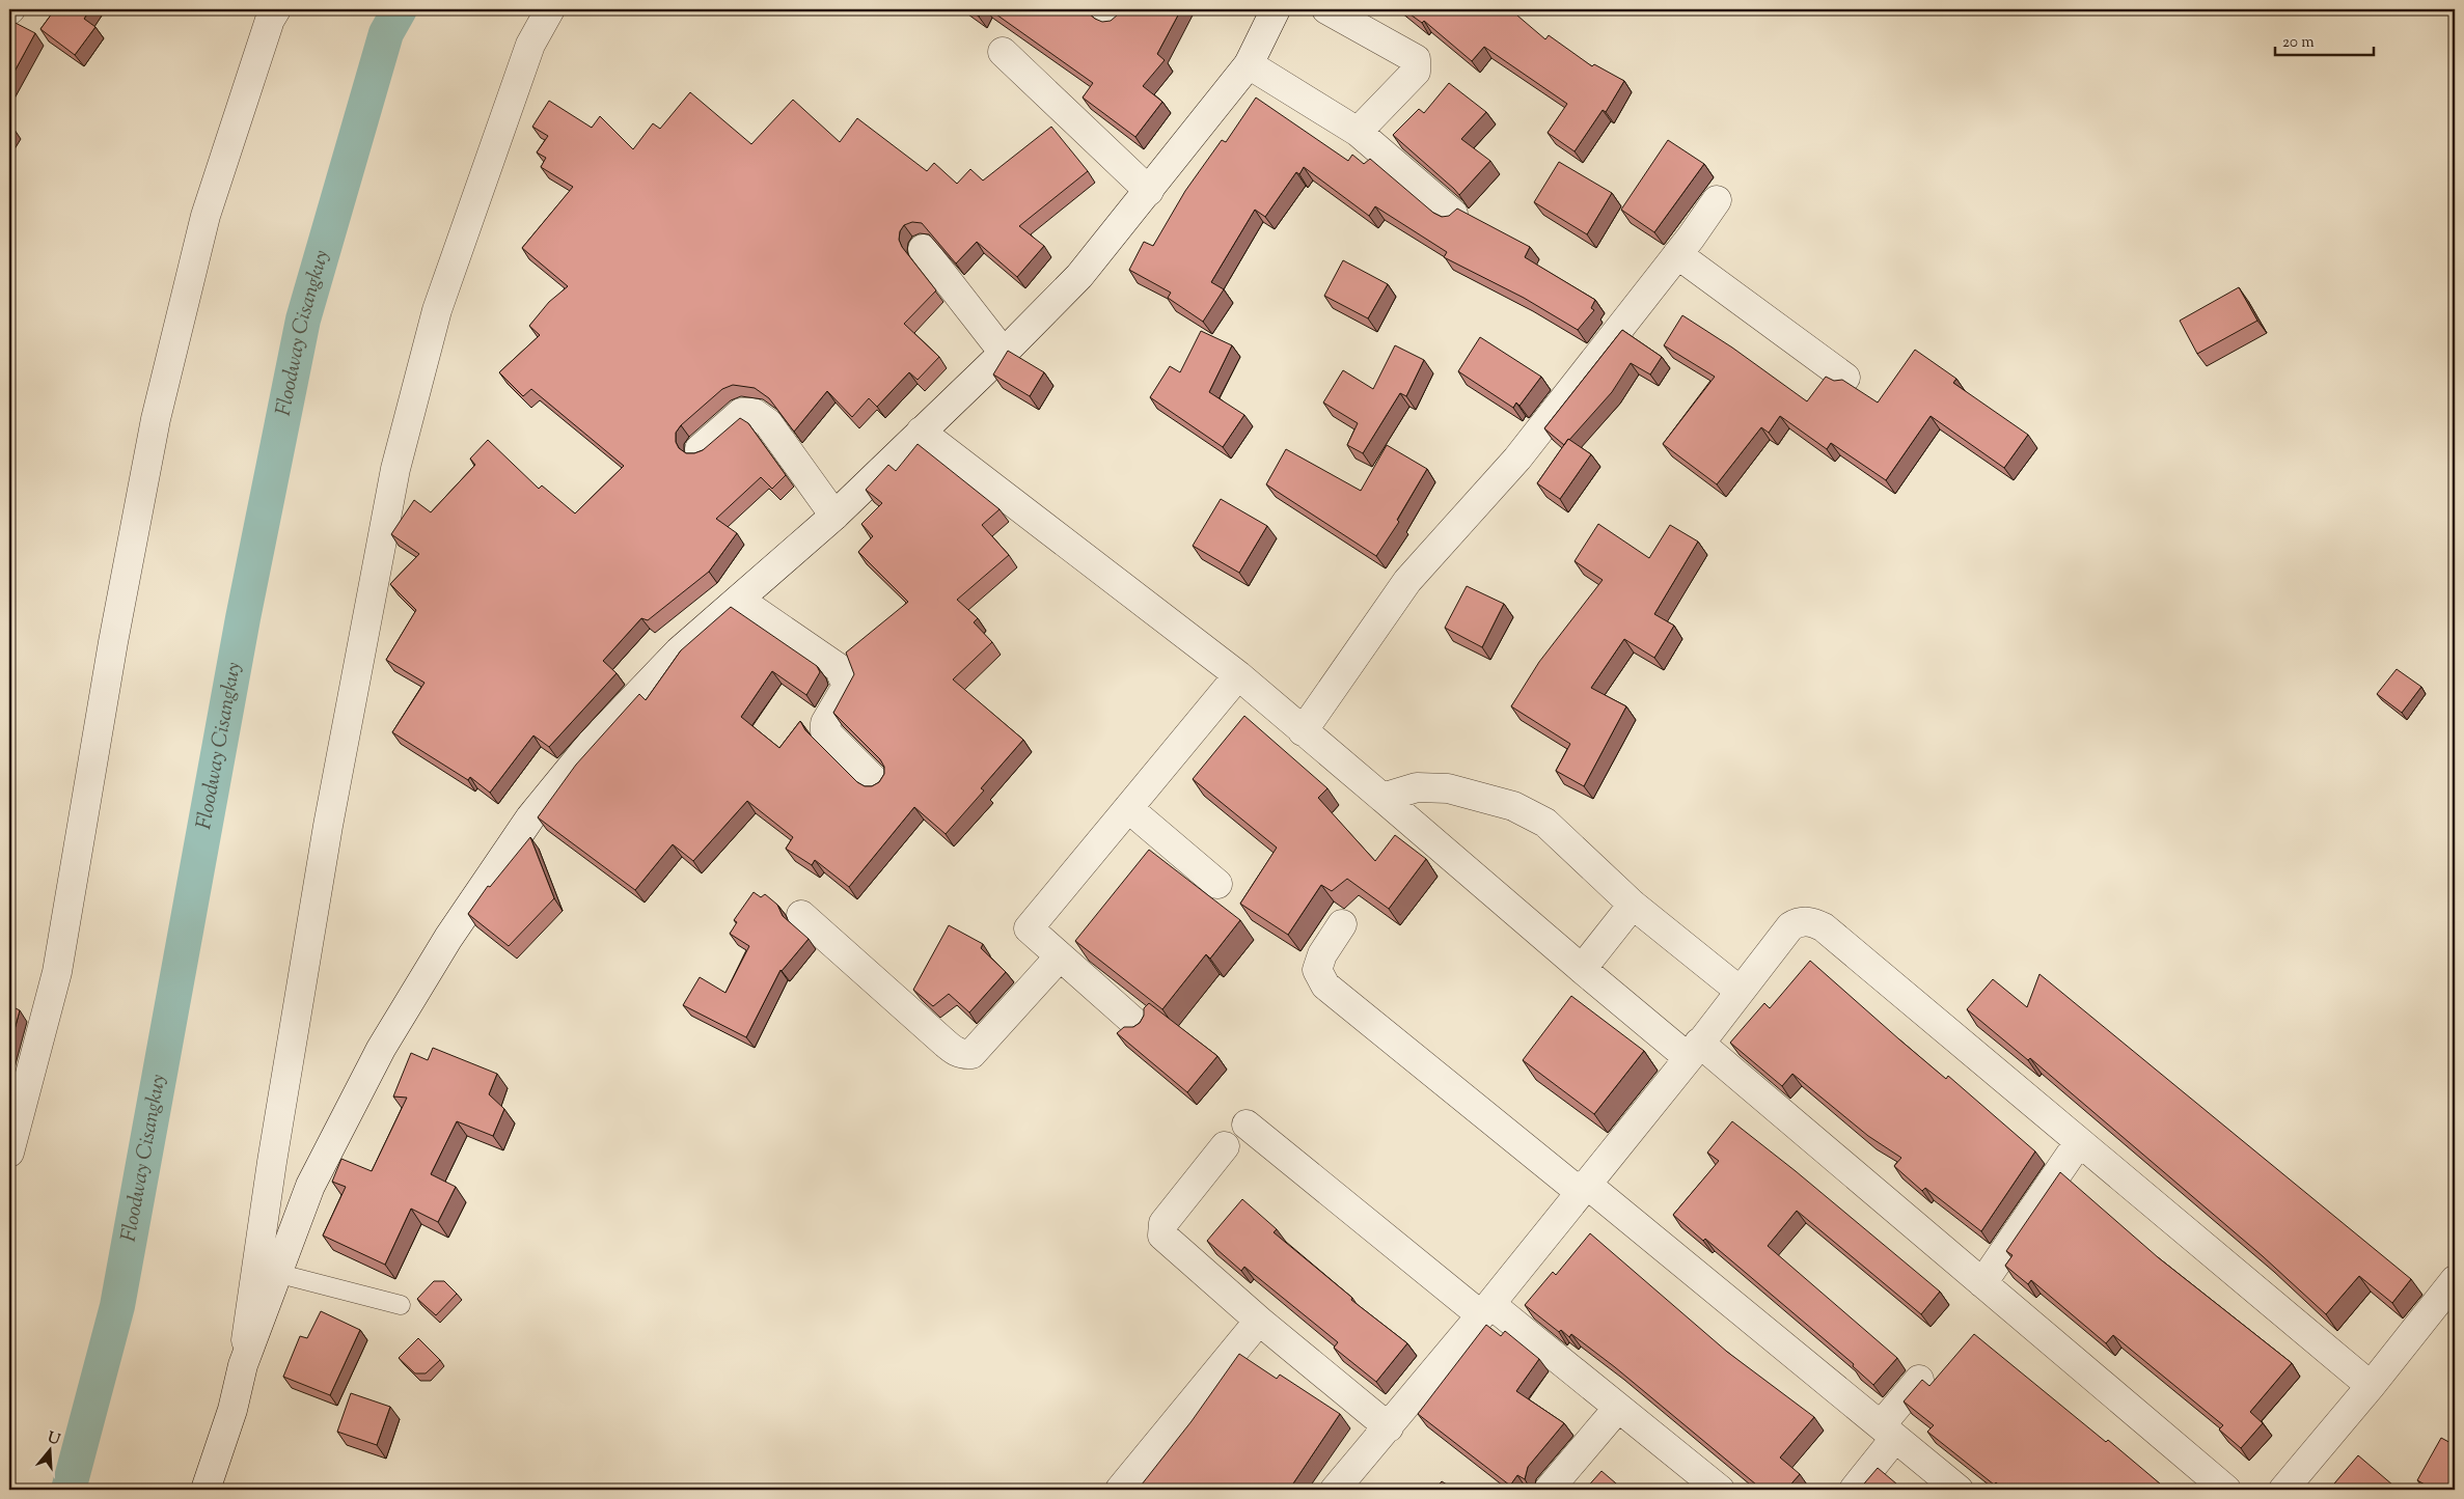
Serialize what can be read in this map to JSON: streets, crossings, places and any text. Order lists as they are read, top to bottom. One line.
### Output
{"water":["Floodway Cisangkuy"],"scale_bar":"20 m","north":"top"}
